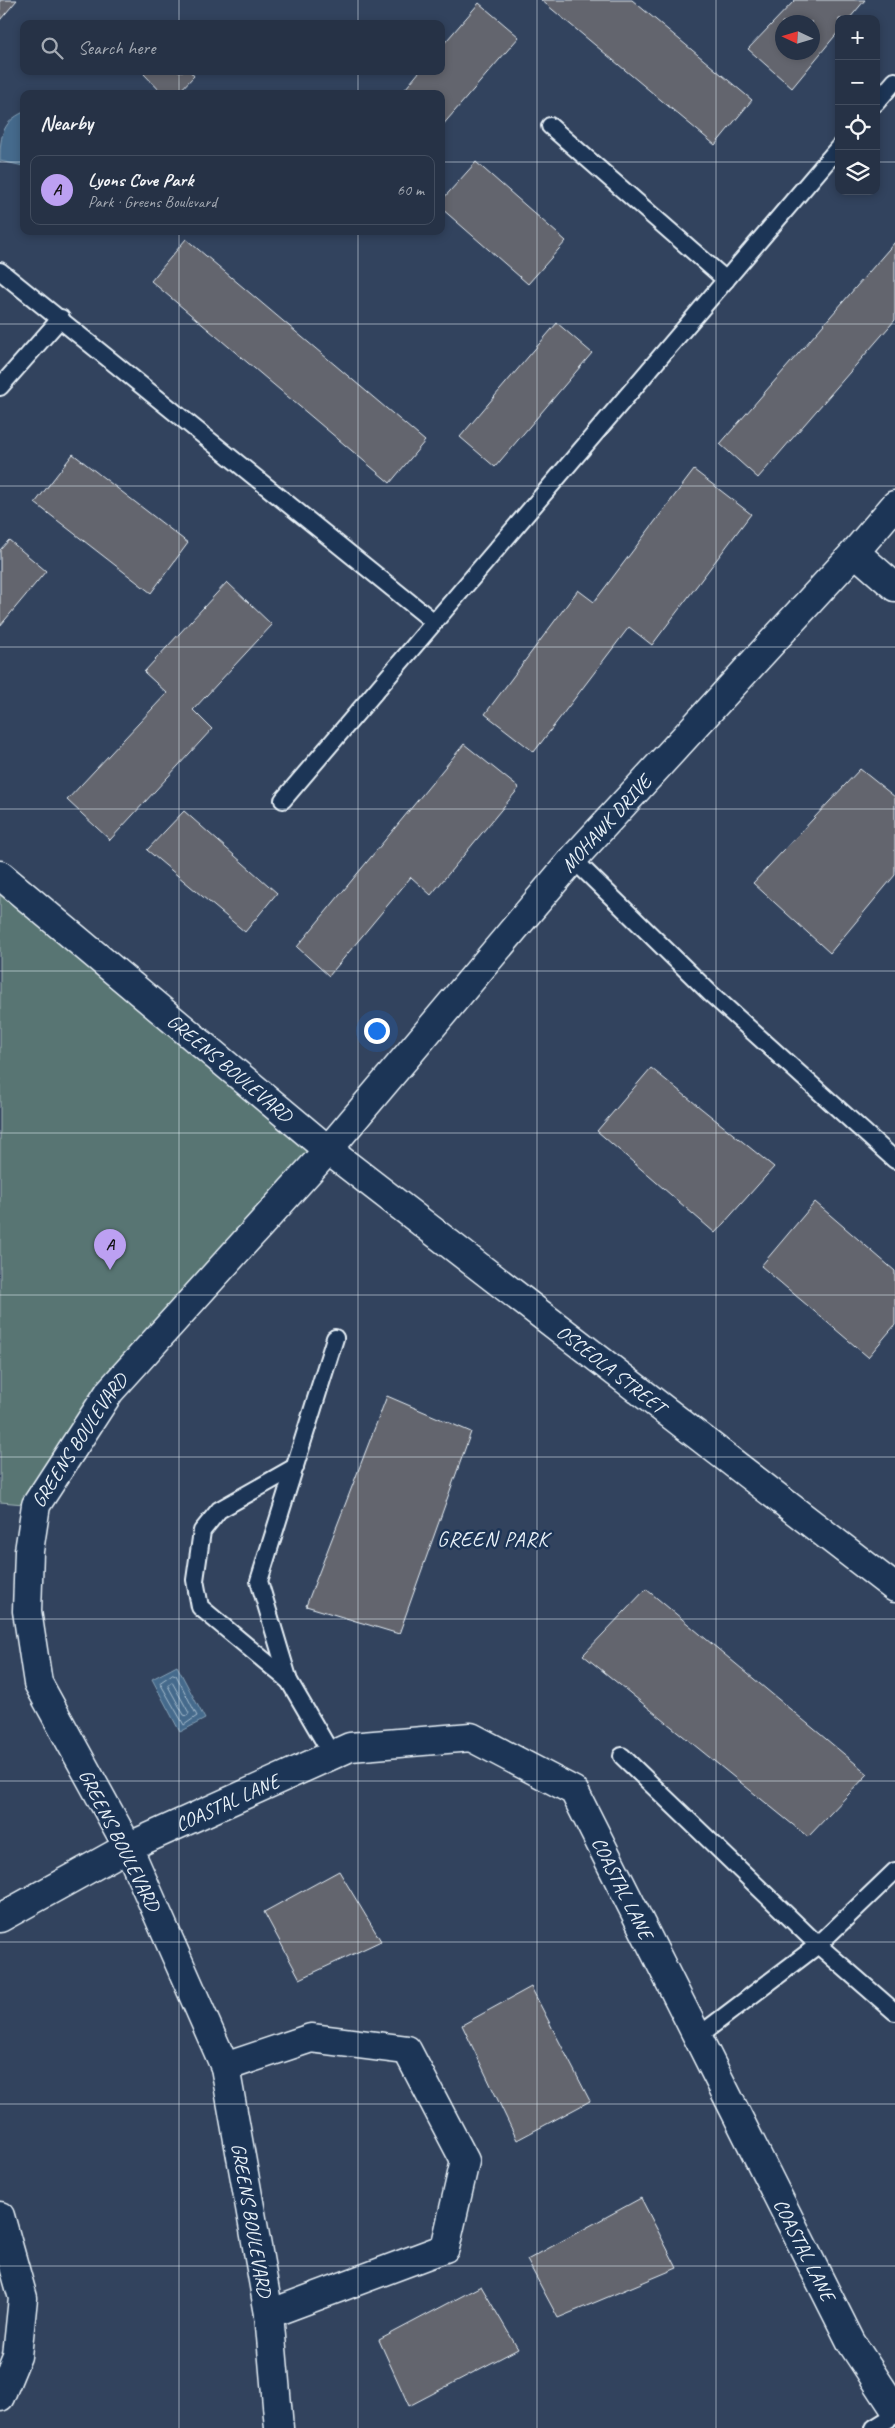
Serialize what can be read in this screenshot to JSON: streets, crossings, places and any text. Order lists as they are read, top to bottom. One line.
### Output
{"streets":{"street":["MOHAWK DRIVE","GREENS BOULEVARD","OSCEOLA STREET","COASTAL LANE"]},"crossings":[["MOHAWK DRIVE","GREENS BOULEVARD"],["MOHAWK DRIVE","OSCEOLA STREET"],["GREENS BOULEVARD","OSCEOLA STREET"],["GREENS BOULEVARD","COASTAL LANE"]],"districts":["GREEN PARK"],"north":"left","page":{"map_buttons":["+","−"],"search":"Search here","heading":"Nearby","list":[{"mark":"A","name":"Lyons Cove Park","note":"Park · Greens Boulevard","value":"60 m"}],"pins":"A"}}
